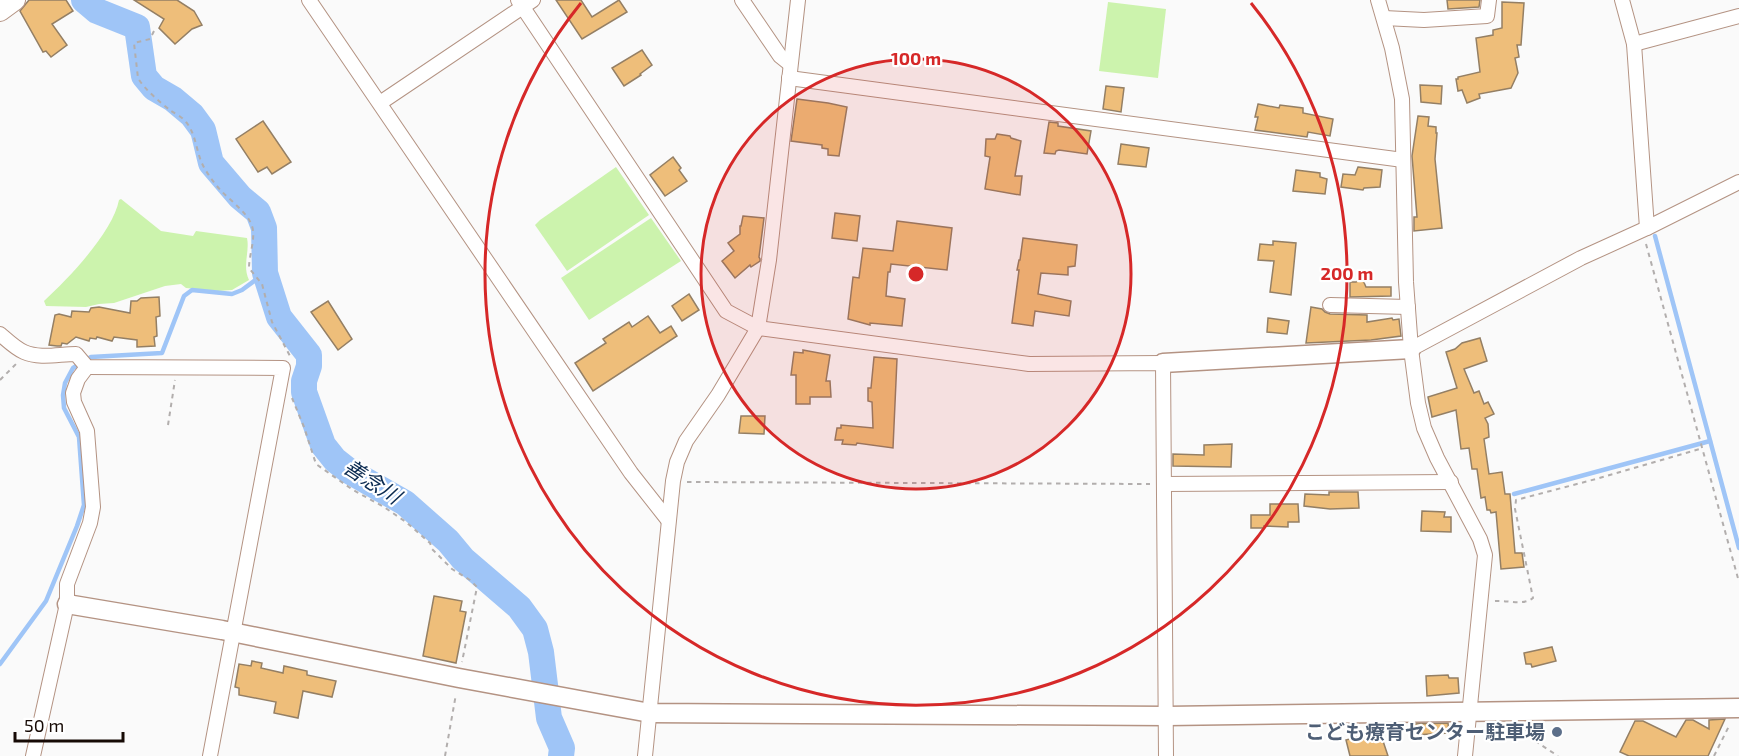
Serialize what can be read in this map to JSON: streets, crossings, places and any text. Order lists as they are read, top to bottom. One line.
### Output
{"water":["善念川"],"places":["こども療育センター駐車場"],"scale_bar":"50 m","rings":["100 m","200 m"]}
